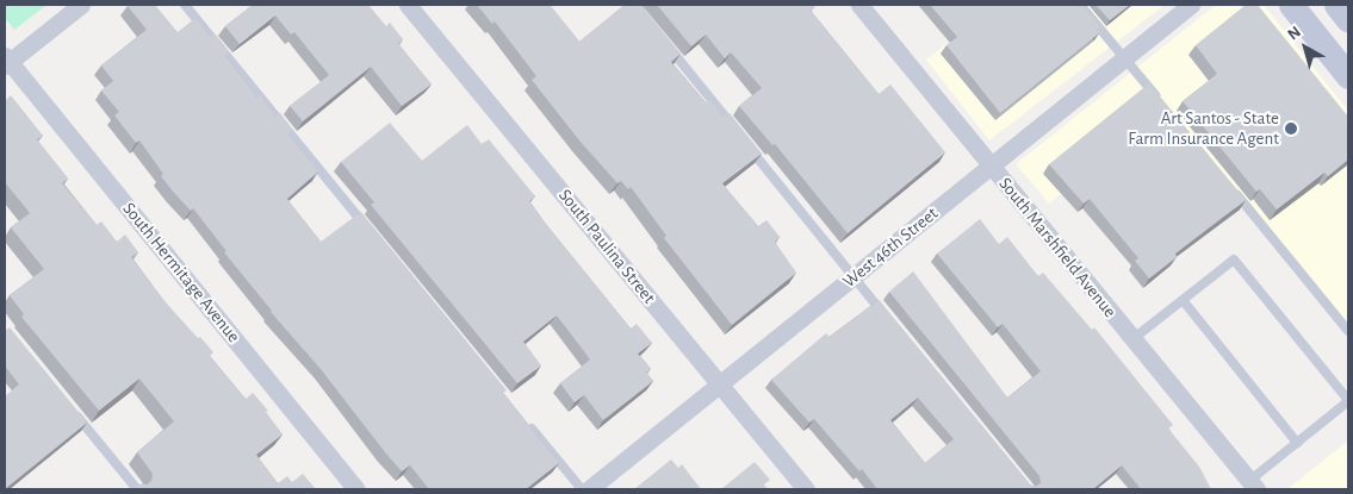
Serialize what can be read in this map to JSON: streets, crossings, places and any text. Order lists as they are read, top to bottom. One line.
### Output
{"streets":{"street":["South Paulina Street","West 46th Street","South Marshfield Avenue","South Hermitage Avenue"]},"crossings":[["South Paulina Street","West 46th Street"],["West 46th Street","South Marshfield Avenue"]],"places":["Art Santos - State Farm Insurance Agent"],"north":"top left"}
